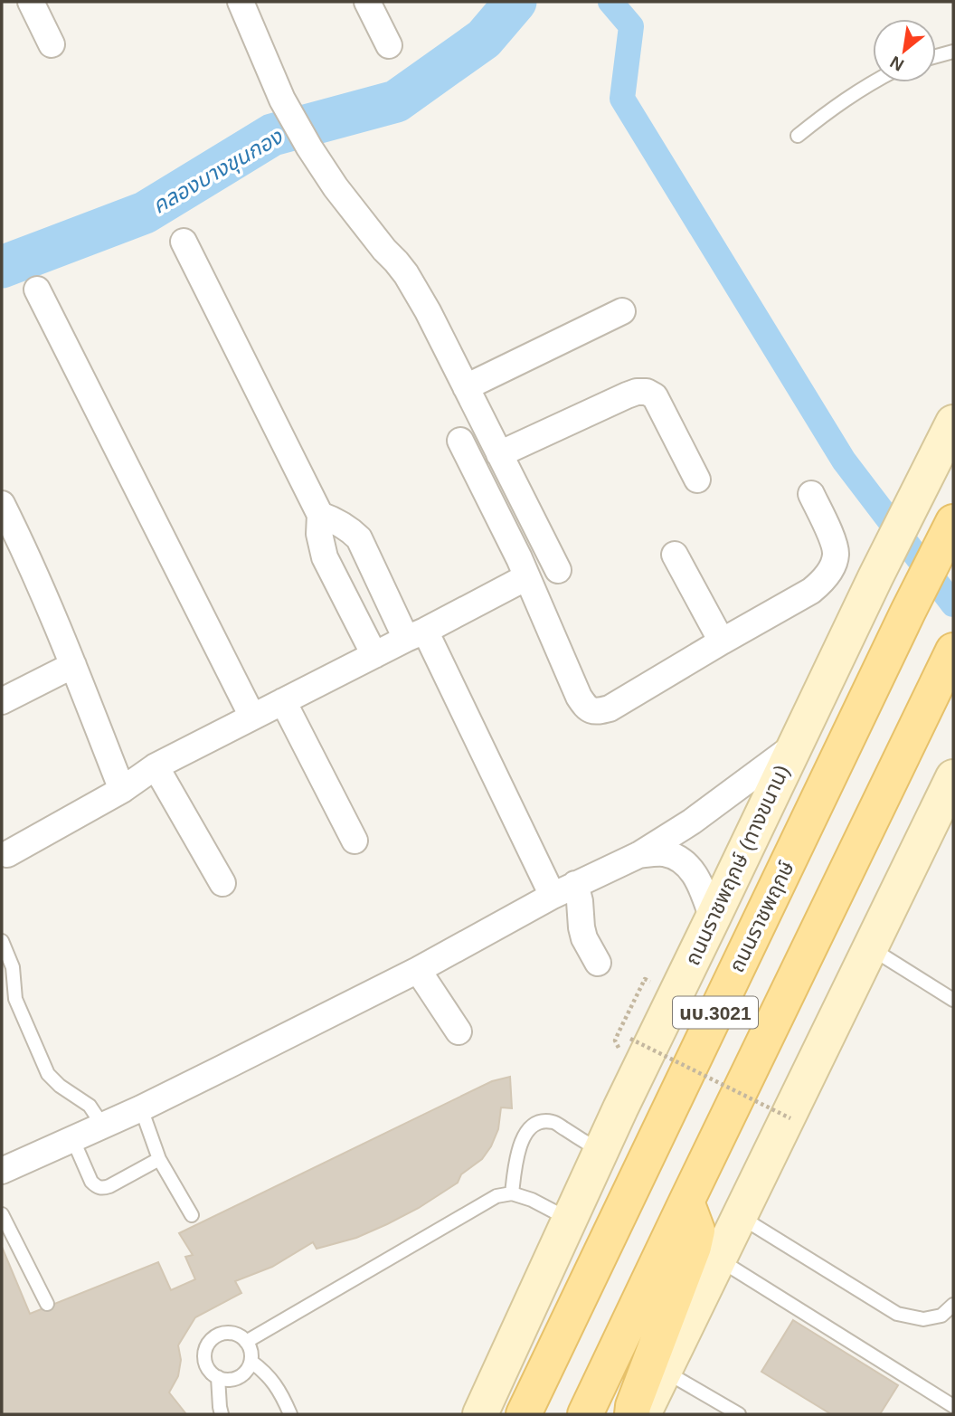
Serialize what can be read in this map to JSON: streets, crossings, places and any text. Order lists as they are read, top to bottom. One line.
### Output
{"streets":{"main road":["ถนนราชพฤกษ์ (ทางขนาน)","ถนนราชพฤกษ์","นบ.3021"]},"water":["คลองบางขุนกอง"],"north":"bottom left"}
